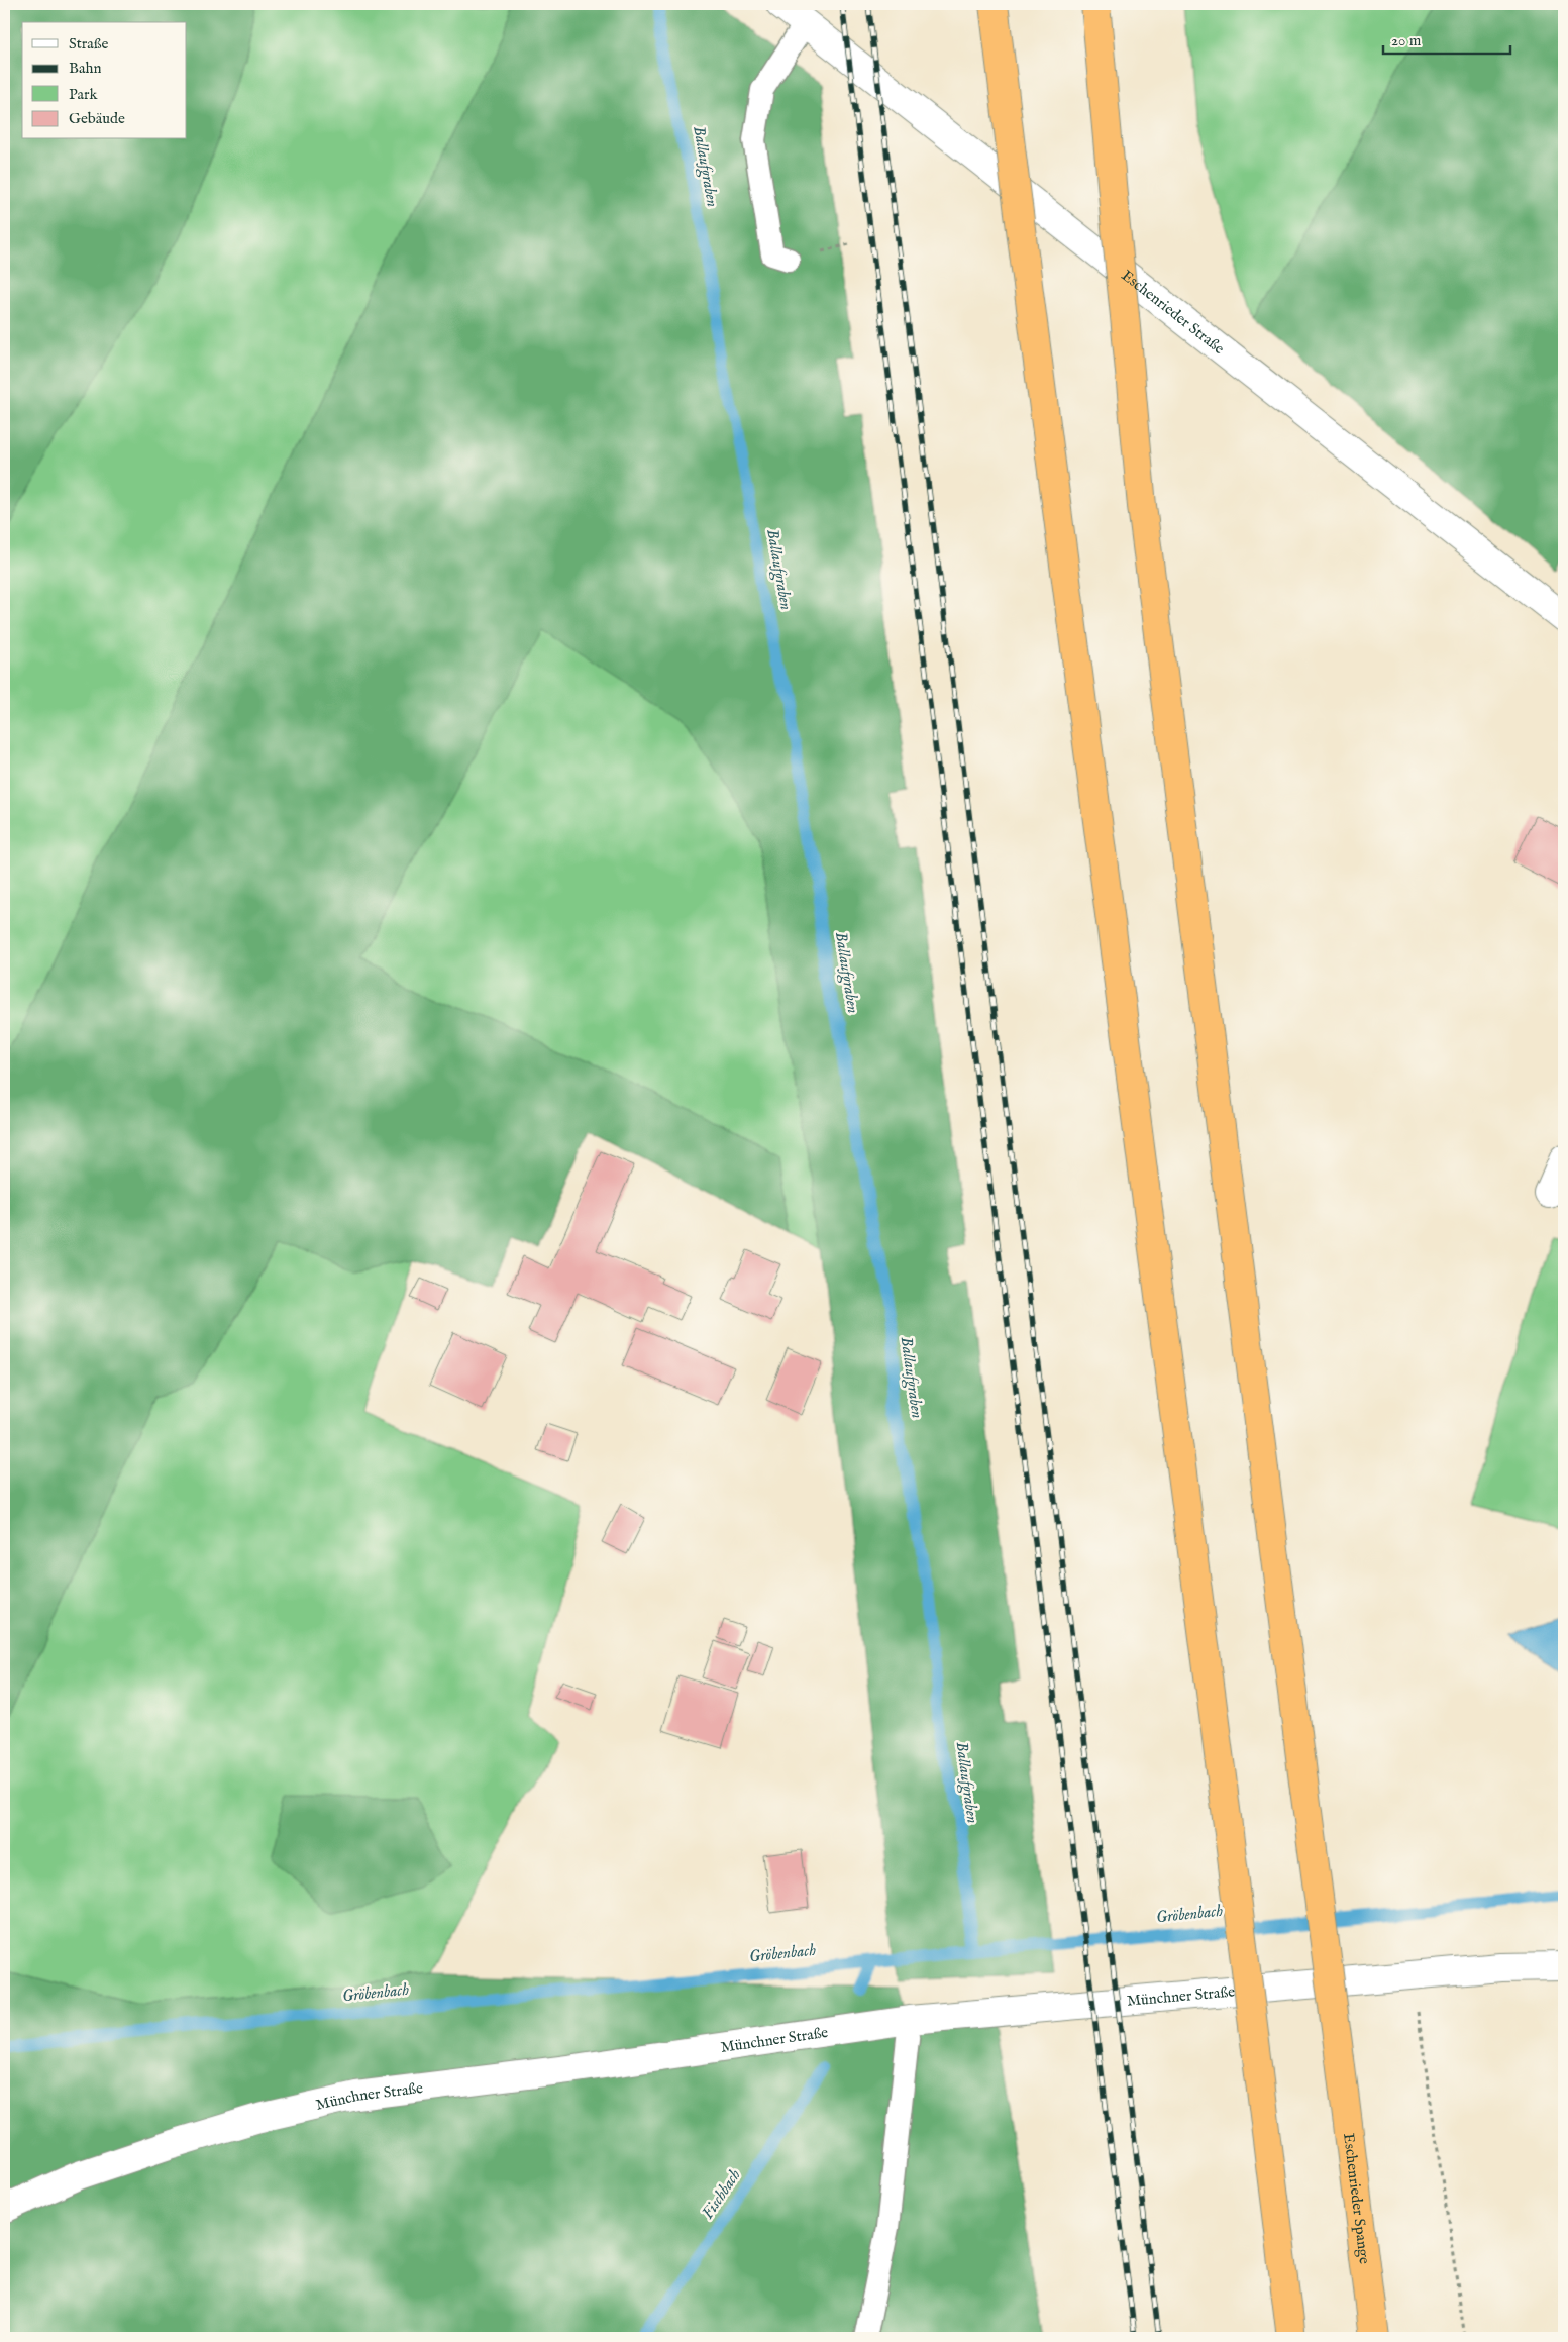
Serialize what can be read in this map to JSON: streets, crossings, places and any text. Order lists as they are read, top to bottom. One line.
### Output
{"streets":{"highway":["Eschenrieder Spange"],"street":["Eschenrieder Straße","Münchner Straße"]},"water":["Ballaufgraben","Gröbenbach","Fischbach"],"legend":["Straße","Bahn","Park","Gebäude"],"scale_bar":"20 m"}
